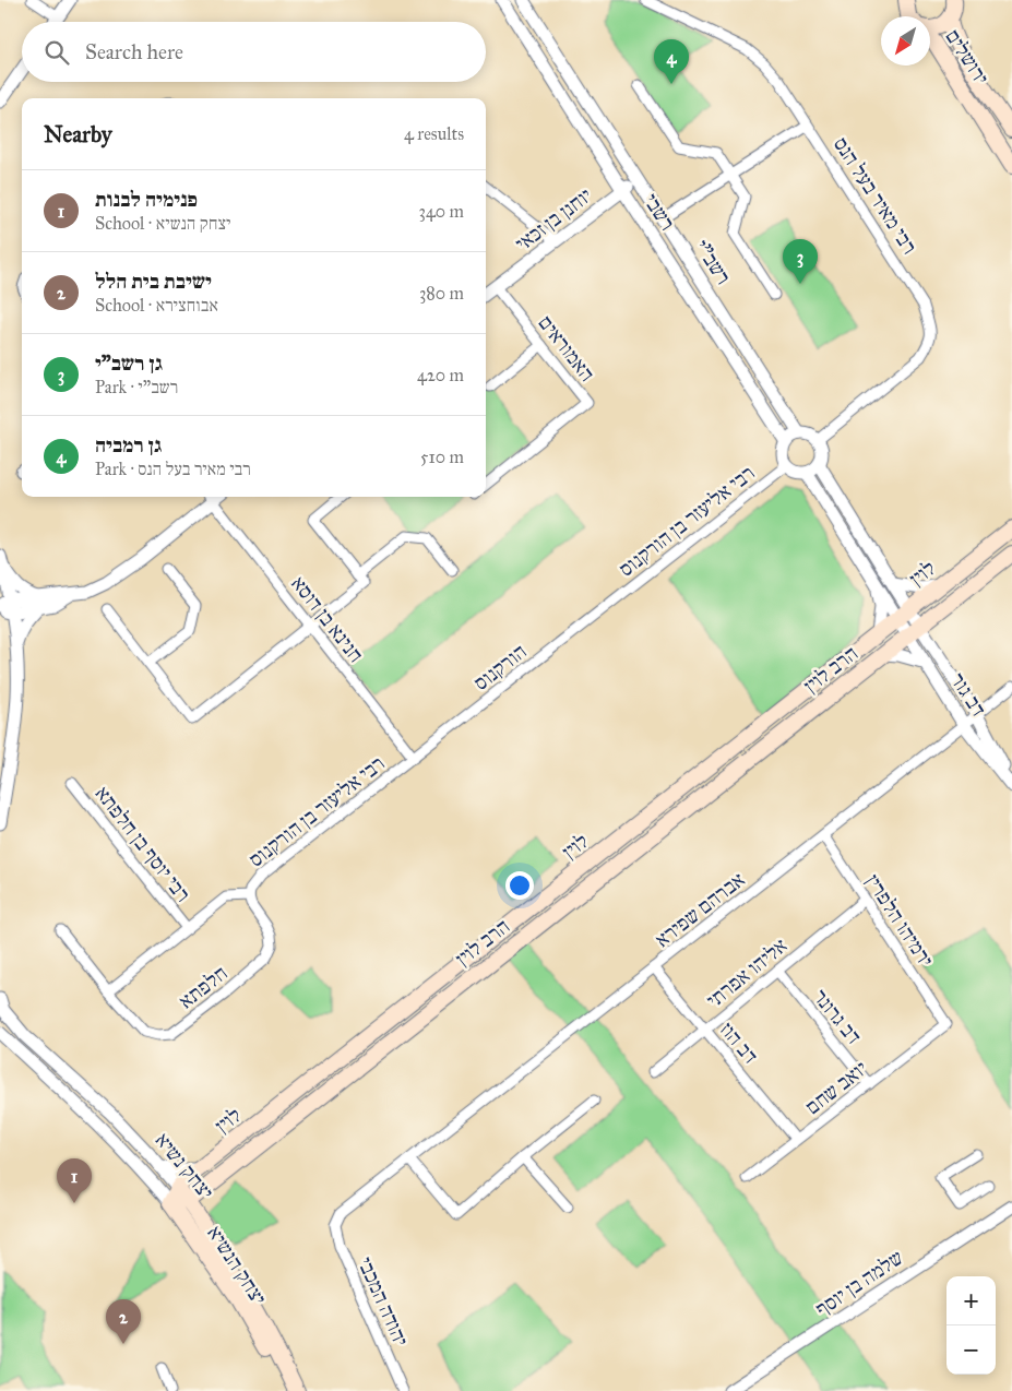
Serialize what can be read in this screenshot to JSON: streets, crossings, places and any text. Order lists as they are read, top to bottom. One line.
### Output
{"streets":{"main road":["ירושלים","לוין","הרב לוין","יצחק נשיא","יצחק הנשיא"],"street":["רבי מאיר בעל הנס","רשבי","יוחנן בן זכאי","רשב\"י","האמוראים","רבי אליעזר בן הורקנוס","חנינא בן דוסא","הורקנוס","דב גור","רבי יוסף בן חלפתא","אברהם שפירא","ירמיהו הלפרין","אליהו אפרתי","חלפתא","דב גרונר","דב הוז","יואב שחם","שלמה בן יוסף","יהודה המכבי"]},"crossings":[["רבי מאיר בעל הנס","רשבי"],["רבי מאיר בעל הנס","רשב\"י"],["רבי מאיר בעל הנס","רבי אליעזר בן הורקנוס"],["רשבי","יוחנן בן זכאי"],["רשבי","רשב\"י"],["רשבי","רבי אליעזר בן הורקנוס"],["יוחנן בן זכאי","רשב\"י"],["יוחנן בן זכאי","האמוראים"],["רשב\"י","רבי אליעזר בן הורקנוס"],["רבי אליעזר בן הורקנוס","חנינא בן דוסא"],["רבי אליעזר בן הורקנוס","הורקנוס"],["רבי אליעזר בן הורקנוס","רבי יוסף בן חלפתא"],["רבי אליעזר בן הורקנוס","חלפתא"],["לוין","הרב לוין"],["לוין","דב גור"],["לוין","יצחק נשיא"],["לוין","יצחק הנשיא"],["חנינא בן דוסא","הורקנוס"],["הרב לוין","דב גור"],["הרב לוין","יצחק נשיא"],["הרב לוין","יצחק הנשיא"],["דב גור","אברהם שפירא"],["רבי יוסף בן חלפתא","חלפתא"],["אברהם שפירא","ירמיהו הלפרין"],["אברהם שפירא","דב הוז"],["אברהם שפירא","יהודה המכבי"],["ירמיהו הלפרין","אליהו אפרתי"],["ירמיהו הלפרין","יואב שחם"],["אליהו אפרתי","דב גרונר"],["אליהו אפרתי","דב הוז"],["דב גרונר","יואב שחם"],["דב הוז","יואב שחם"]],"north":"bottom left","page":{"search":"Search here","pins":["4","3","1","2"],"heading":["Nearby","4 results"],"list":[{"mark":"1","name":"פנימיה לבנות","note":"School · יצחק הנשיא","value":"340 m"},{"mark":"2","name":"ישיבת בית הלל","note":"School · אבוחצירא","value":"380 m"},{"mark":"3","name":"גן רשב\"י","note":"Park · רשב\"י","value":"420 m"},{"mark":"4","name":"גן רמביה","note":"Park · רבי מאיר בעל הנס","value":"510 m"}],"map_buttons":["+","−"]}}
